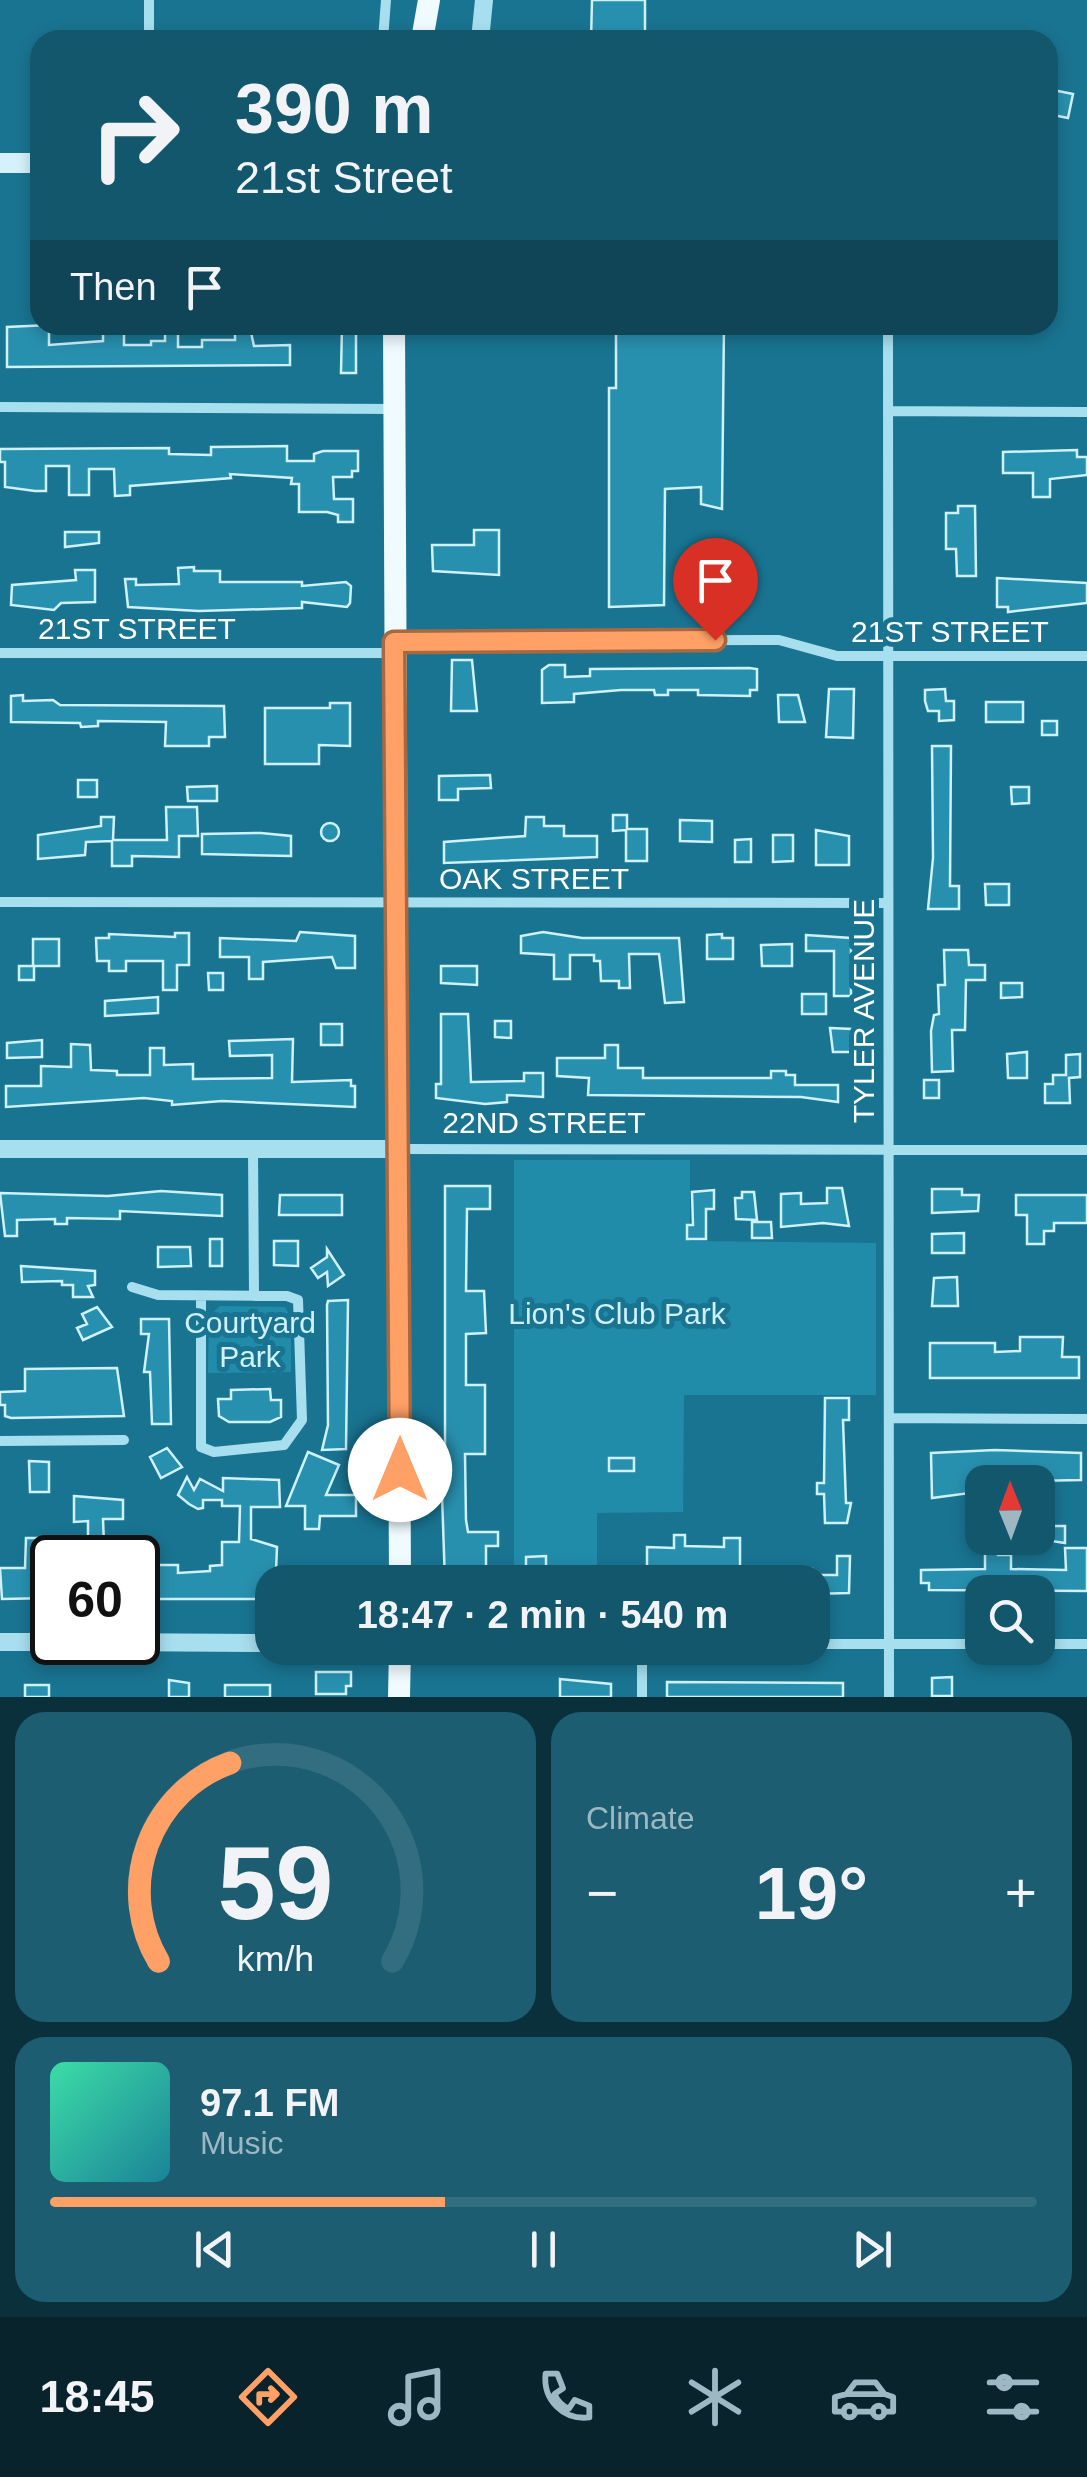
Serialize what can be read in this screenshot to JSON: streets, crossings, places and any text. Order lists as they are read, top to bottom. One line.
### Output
{"streets":{"street":["21ST STREET","OAK STREET","TYLER AVENUE","22ND STREET"]},"crossings":[["21ST STREET","TYLER AVENUE"],["OAK STREET","TYLER AVENUE"],["TYLER AVENUE","22ND STREET"]],"parks":["Lion's Club Park","Courtyard Park"],"north":"top","page":{"turn":["390 m","21st Street"],"then":"Then","limit":"60","trip":"18:47 · 2 min · 540 m","tile":"Climate","heat":["−","19°","+"],"song":["97.1 FM","Music"],"tabs":"18:45","gauge":["59","km/h"]}}
